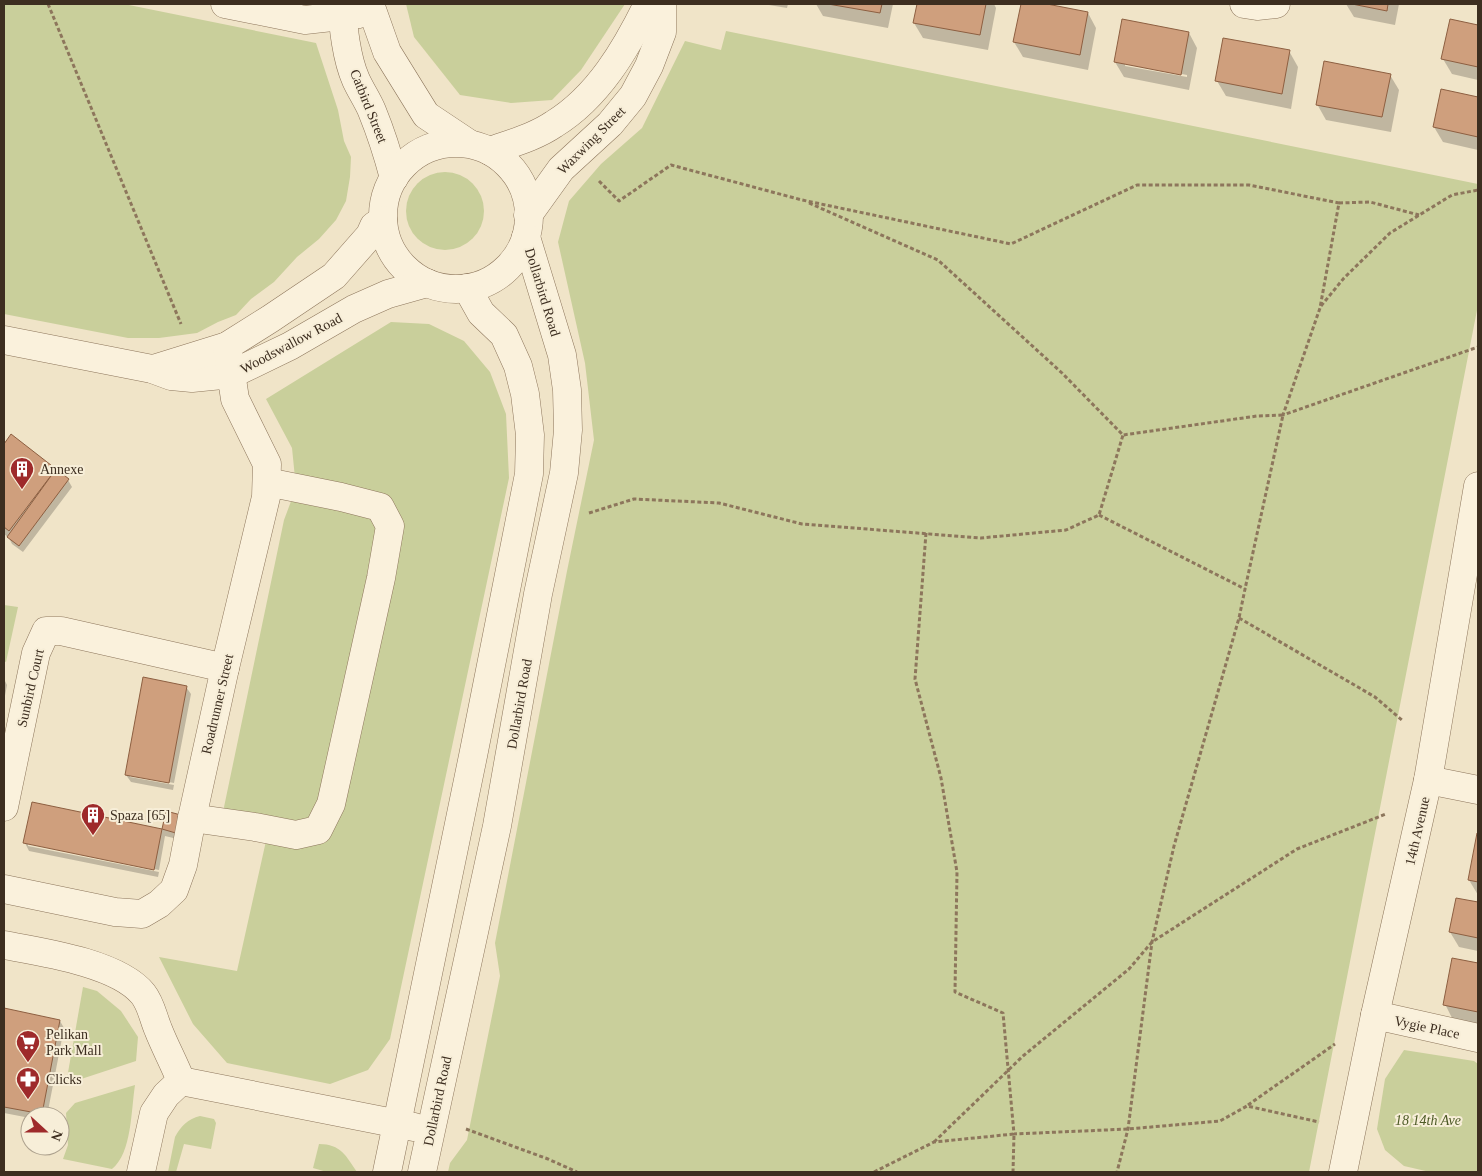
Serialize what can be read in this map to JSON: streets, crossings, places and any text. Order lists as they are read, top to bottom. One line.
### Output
{"streets":{"street":["Catbird Street","Waxwing Street","Dollarbird Road","Woodswallow Road","Sunbird Court","Roadrunner Street","14th Avenue","Vygie Place"]},"crossings":[["Catbird Street","Waxwing Street"],["Catbird Street","Dollarbird Road"],["Catbird Street","Woodswallow Road"],["Waxwing Street","Dollarbird Road"],["Waxwing Street","Woodswallow Road"],["Dollarbird Road","Woodswallow Road"],["Woodswallow Road","Roadrunner Street"],["Sunbird Court","Roadrunner Street"],["14th Avenue","Vygie Place"]],"parks":["18 14th Ave"],"places":{"building":["Annexe","Spaza [65]"],"supermarket":["Pelikan Park Mall"],"pharmacy":["Clicks"]},"north":"right"}
